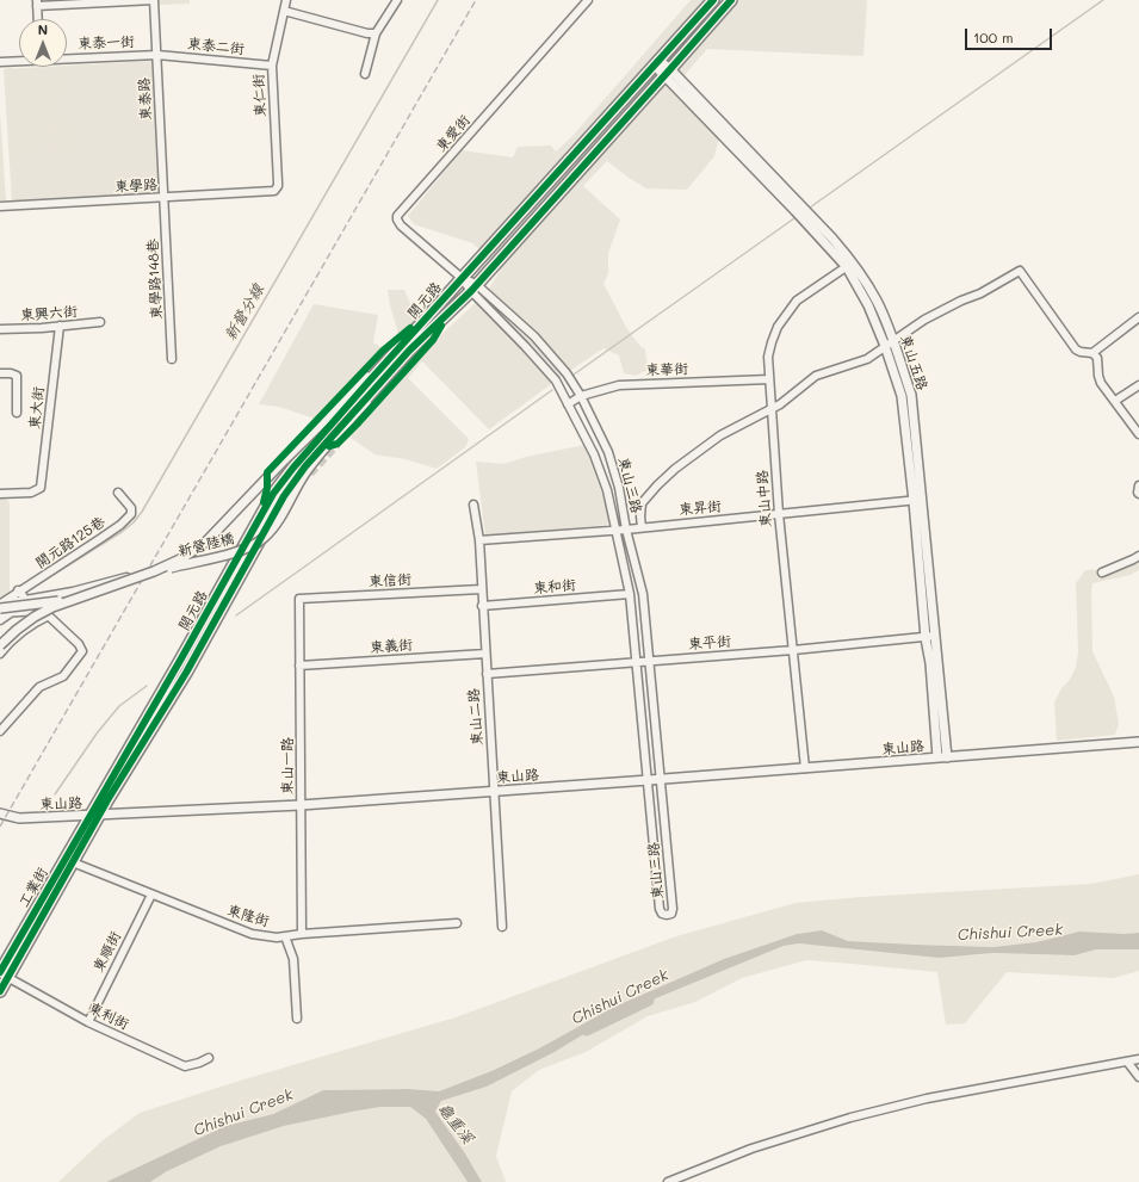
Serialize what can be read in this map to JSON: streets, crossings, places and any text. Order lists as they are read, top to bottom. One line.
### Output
{"streets":{"main road":["開元路","工業街"],"street":["東泰一街","東泰二街","東仁街","東泰路","東愛街","東學路","東學路148巷","東興六街","東山五路","東華街","東大街","東山三路","東山中路","東昇街","開元路125巷","新營陸橋","東信街","東和街","東平街","東義街","東山二路","東山路","東山一路","東隆街","東順街","東利街"]},"crossings":[["東泰一街","東泰二街"],["東泰一街","東泰路"],["東泰二街","東仁街"],["東泰二街","東泰路"],["東仁街","東學路"],["東泰路","東學路"],["東泰路","東學路148巷"],["東愛街","開元路"],["東愛街","東山三路"],["東學路","東學路148巷"],["開元路","東山五路"],["開元路","東山三路"],["開元路","新營陸橋"],["開元路","東山路"],["開元路","工業街"],["東興六街","東大街"],["東山五路","東山三路"],["東山五路","東山中路"],["東山五路","東昇街"],["東山五路","東平街"],["東山五路","東山路"],["東華街","東山三路"],["東華街","東山中路"],["東山三路","東山中路"],["東山三路","東昇街"],["東山三路","東和街"],["東山三路","東平街"],["東山三路","東山路"],["東山中路","東昇街"],["東山中路","東平街"],["東山中路","東山路"],["東昇街","東山二路"],["開元路125巷","新營陸橋"],["東信街","東山二路"],["東信街","東山一路"],["東和街","東山二路"],["東平街","東山二路"],["東義街","東山二路"],["東義街","東山一路"],["東山二路","東山路"],["東山路","東山一路"],["東山路","工業街"],["東山一路","東隆街"],["工業街","東隆街"],["工業街","東利街"],["東隆街","東順街"],["東順街","東利街"]],"water":["新營分線","Chishui Creek","龜重溪"],"scale_bar":"100 m","north":"top"}
